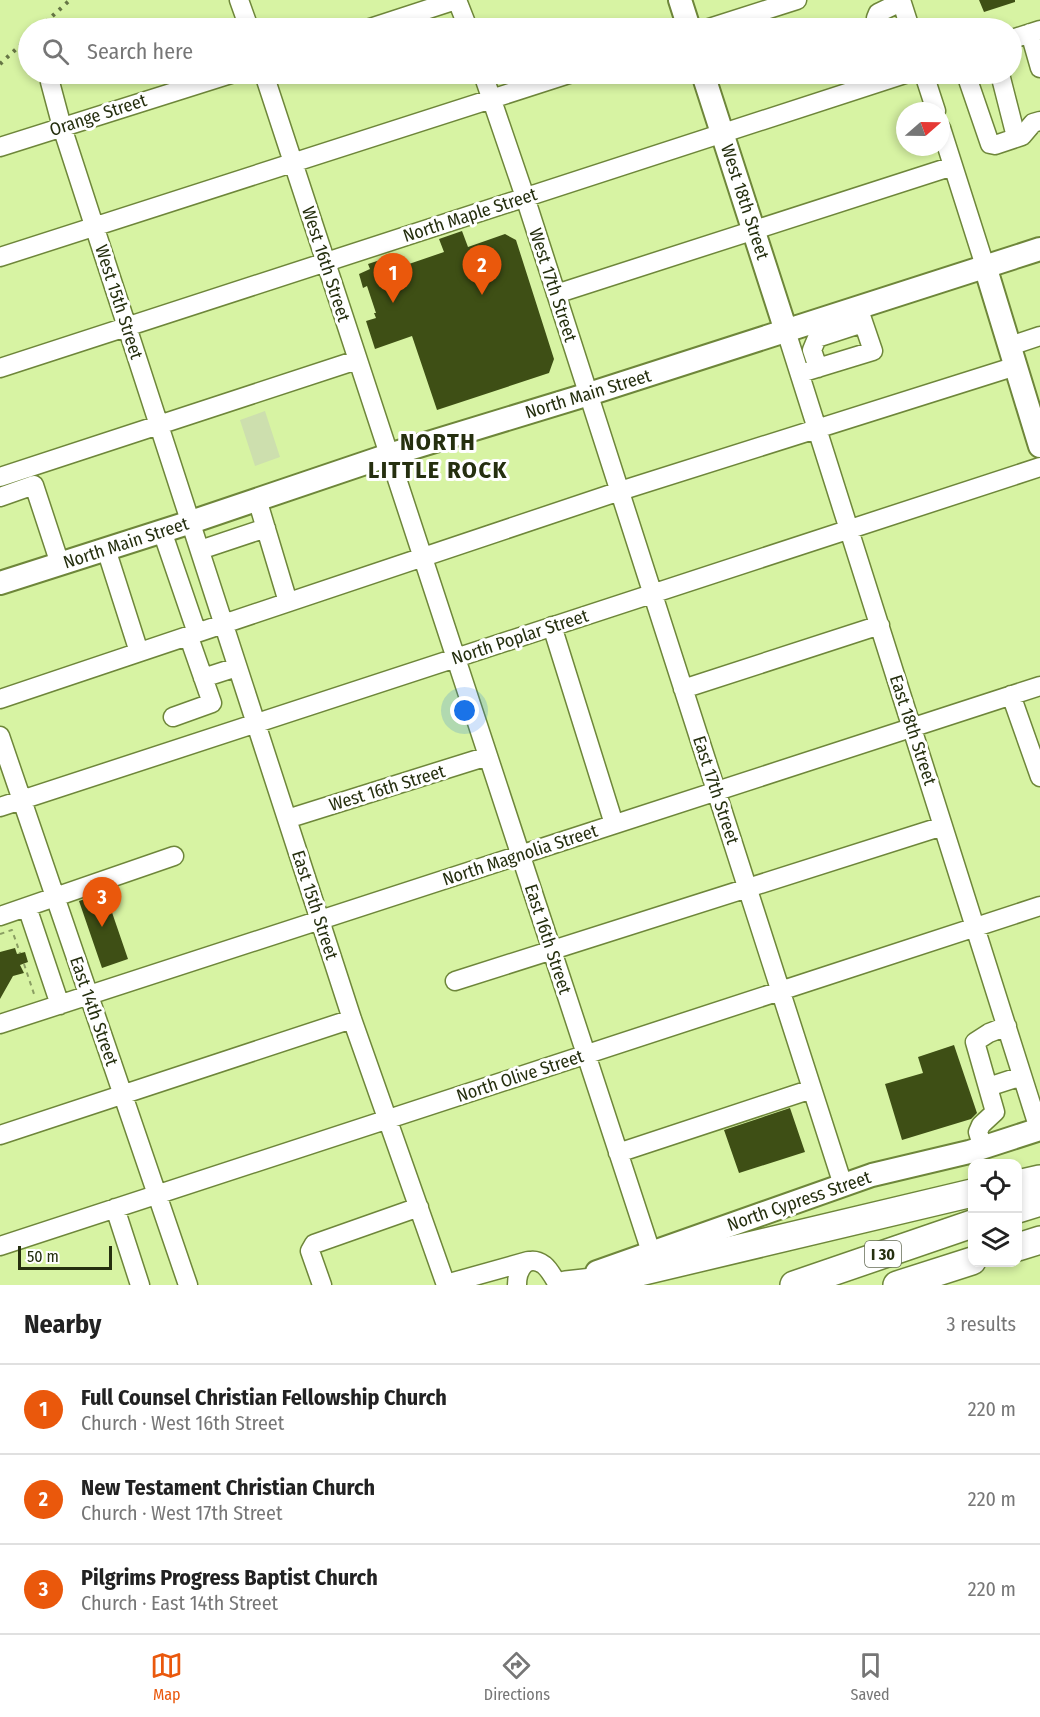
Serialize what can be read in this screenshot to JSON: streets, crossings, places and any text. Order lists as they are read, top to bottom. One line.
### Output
{"streets":{"highway":["I 30"],"main road":["West 18th Street","North Main Street","North Cypress Street"],"street":["Orange Street","North Maple Street","West 16th Street","West 17th Street","West 15th Street","North Poplar Street","East 18th Street","East 17th Street","North Magnolia Street","East 15th Street","East 16th Street","East 14th Street","North Olive Street"]},"crossings":[["Orange Street","West 15th Street"],["West 18th Street","North Maple Street"],["West 18th Street","North Main Street"],["West 18th Street","East 18th Street"],["North Maple Street","West 16th Street"],["North Maple Street","West 17th Street"],["North Maple Street","West 15th Street"],["West 16th Street","North Main Street"],["West 16th Street","East 15th Street"],["West 16th Street","East 16th Street"],["West 17th Street","North Main Street"],["West 17th Street","East 17th Street"],["West 15th Street","North Main Street"],["West 15th Street","East 15th Street"],["North Main Street","East 18th Street"],["North Main Street","East 17th Street"],["North Main Street","East 15th Street"],["North Main Street","East 16th Street"],["North Poplar Street","East 18th Street"],["North Poplar Street","East 17th Street"],["North Poplar Street","East 15th Street"],["North Poplar Street","East 16th Street"],["North Poplar Street","East 14th Street"],["East 18th Street","North Magnolia Street"],["East 18th Street","North Olive Street"],["East 18th Street","North Cypress Street"],["East 17th Street","North Magnolia Street"],["East 17th Street","North Olive Street"],["East 17th Street","North Cypress Street"],["North Magnolia Street","East 15th Street"],["North Magnolia Street","East 16th Street"],["North Magnolia Street","East 14th Street"],["East 15th Street","North Olive Street"],["East 16th Street","North Olive Street"],["East 16th Street","North Cypress Street"],["East 14th Street","North Olive Street"]],"districts":["NORTH LITTLE ROCK"],"scale_bar":"50 m","north":"right","page":{"search":"Search here","pins":["2","1","3"],"scale":"50 m","heading":["Nearby","3 results"],"list":[{"mark":"1","name":"Full Counsel Christian Fellowship Church","note":"Church · West 16th Street","value":"220 m"},{"mark":"2","name":"New Testament Christian Church","note":"Church · West 17th Street","value":"220 m"},{"mark":"3","name":"Pilgrims Progress Baptist Church","note":"Church · East 14th Street","value":"220 m"}],"nav":["Map","Directions","Saved"]}}
